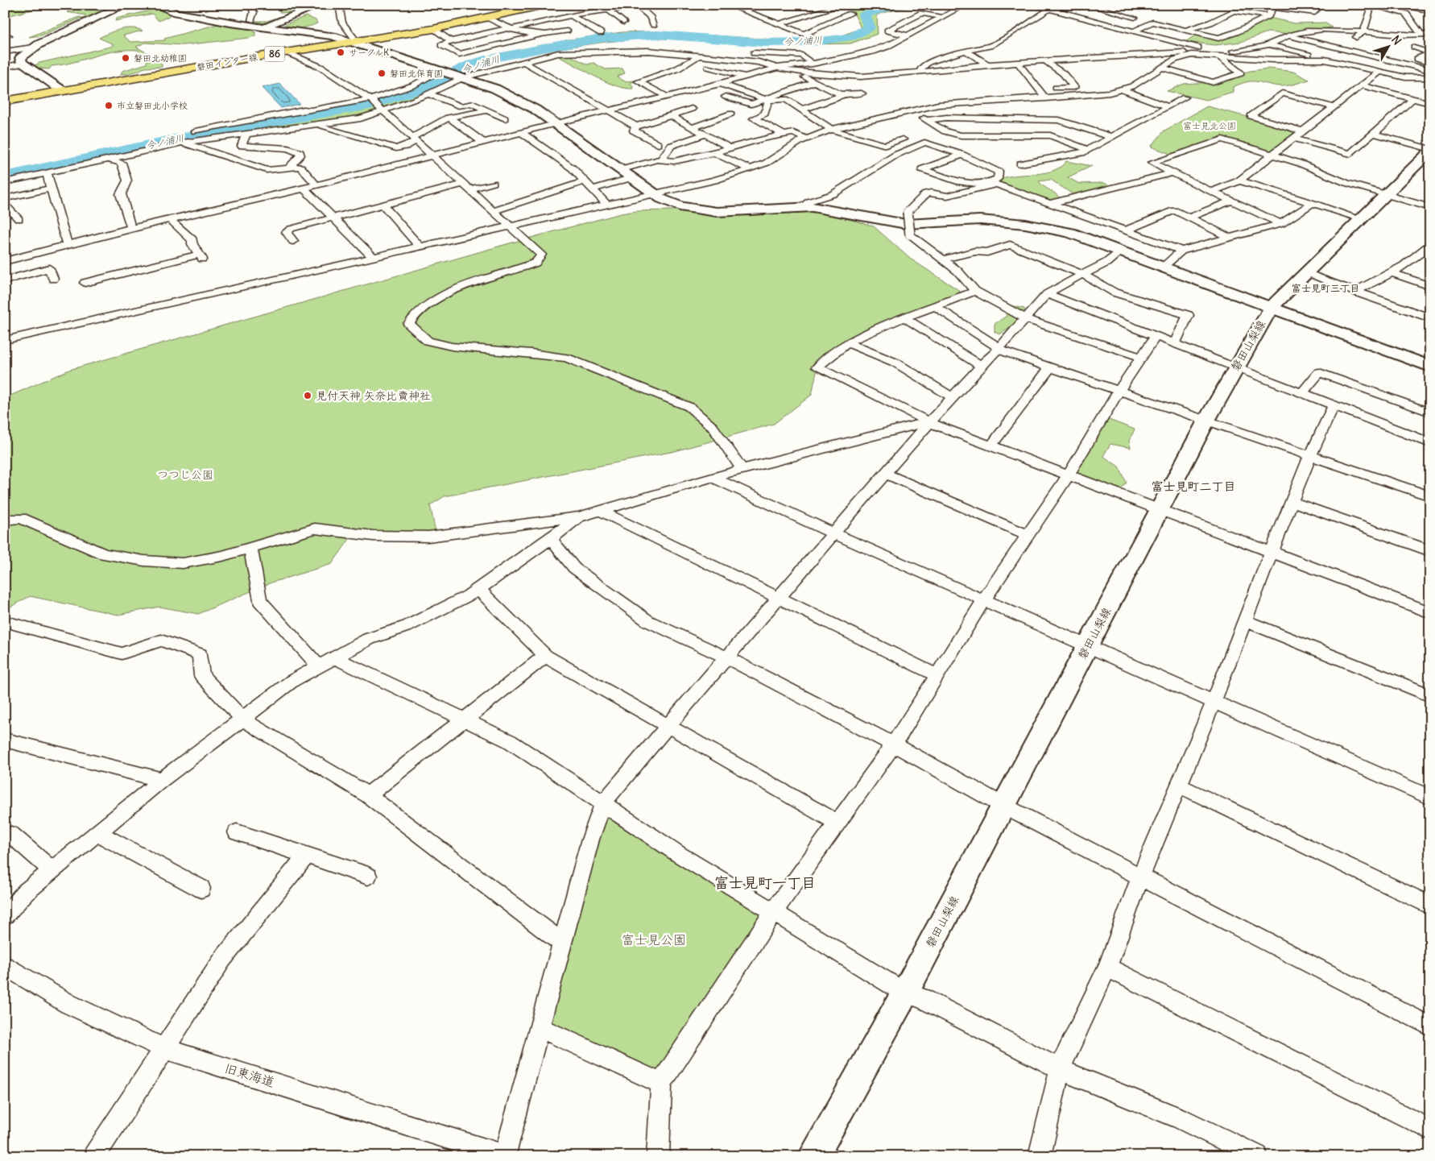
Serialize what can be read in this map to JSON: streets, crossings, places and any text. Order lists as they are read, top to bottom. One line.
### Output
{"streets":{"main road":["86","磐田インター線"],"street":["磐田山梨線","旧東海道"]},"districts":["富士見町三丁目","富士見町二丁目","富士見町一丁目"],"water":["今ノ浦川"],"parks":["富士見北公園","つつじ公園","富士見公園"],"places":["サークルK","磐田北幼稚園","磐田北保育園","市立磐田北小学校","見付天神 矢奈比賣神社"],"north":"top right"}
